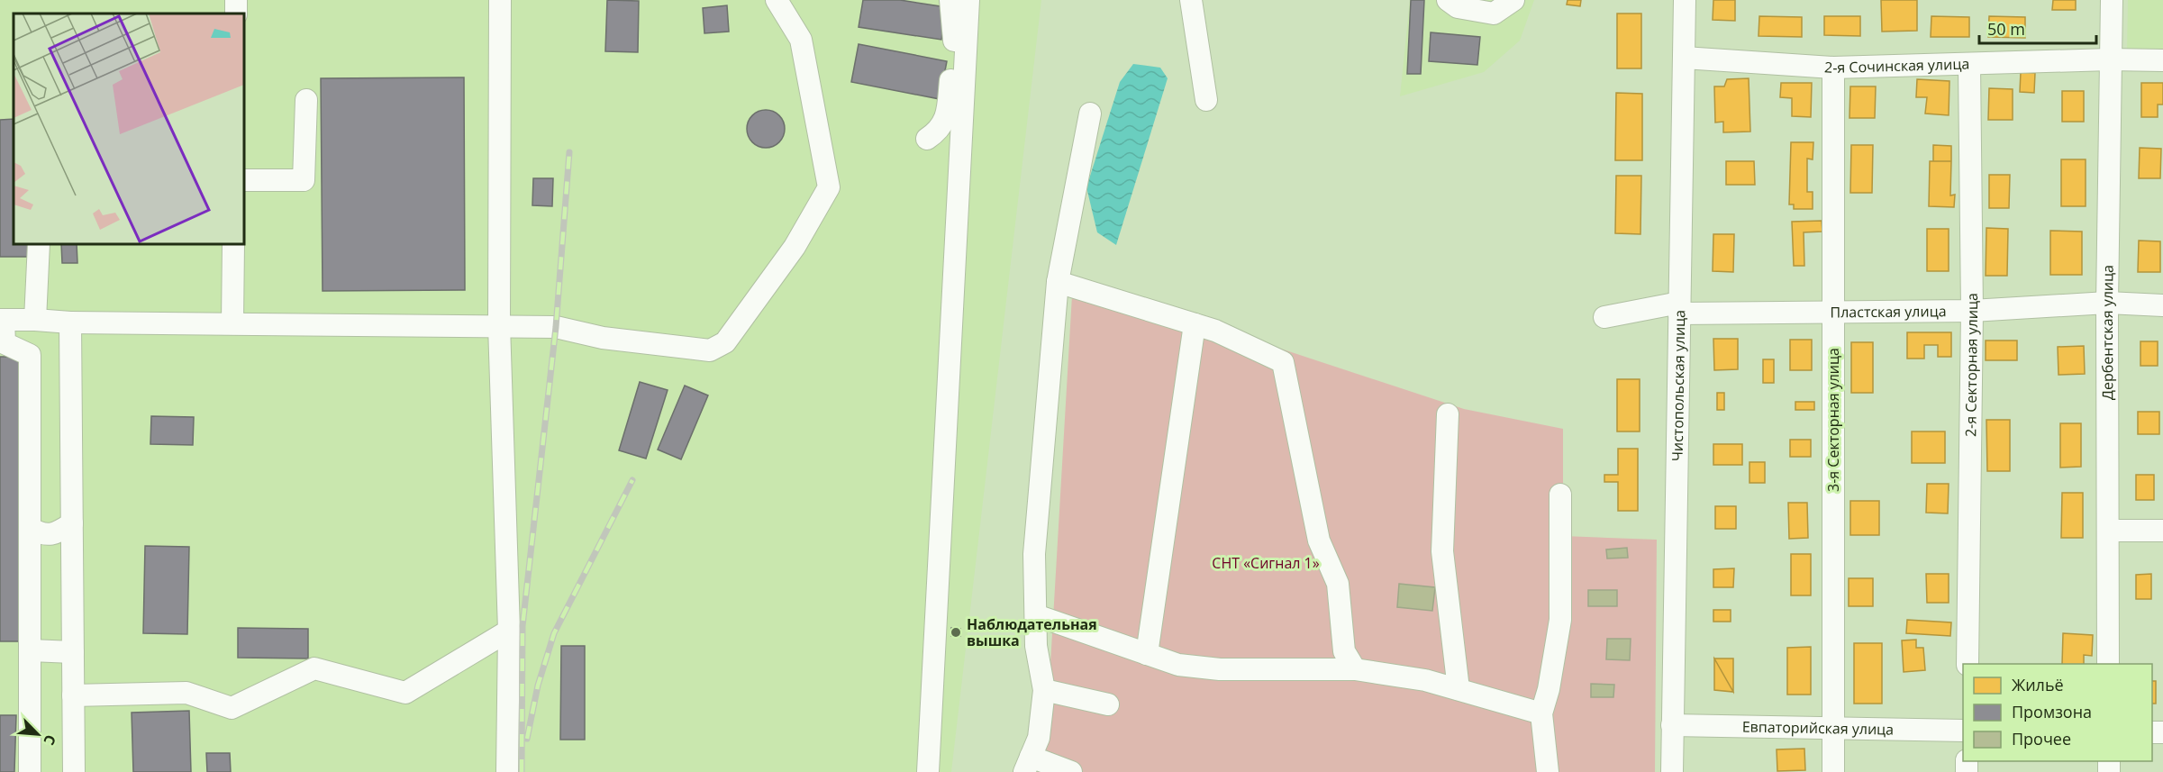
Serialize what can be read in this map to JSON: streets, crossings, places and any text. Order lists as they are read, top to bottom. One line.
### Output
{"streets":{"street":["2-я Сочинская улица","Пластская улица","Дербентская улица","2-я Секторная улица","Чистопольская улица","3-я Секторная улица","Евпаторийская улица"]},"crossings":[["2-я Сочинская улица","Дербентская улица"],["2-я Сочинская улица","2-я Секторная улица"],["2-я Сочинская улица","Чистопольская улица"],["2-я Сочинская улица","3-я Секторная улица"],["Пластская улица","Дербентская улица"],["Пластская улица","2-я Секторная улица"],["Пластская улица","Чистопольская улица"],["Пластская улица","3-я Секторная улица"],["Чистопольская улица","Евпаторийская улица"],["3-я Секторная улица","Евпаторийская улица"]],"parks":["СНТ «Сигнал 1»"],"places":["Наблюдательная вышка"],"legend":["Жильё","Промзона","Прочее"],"scale_bar":"50 m","north":"bottom right"}
